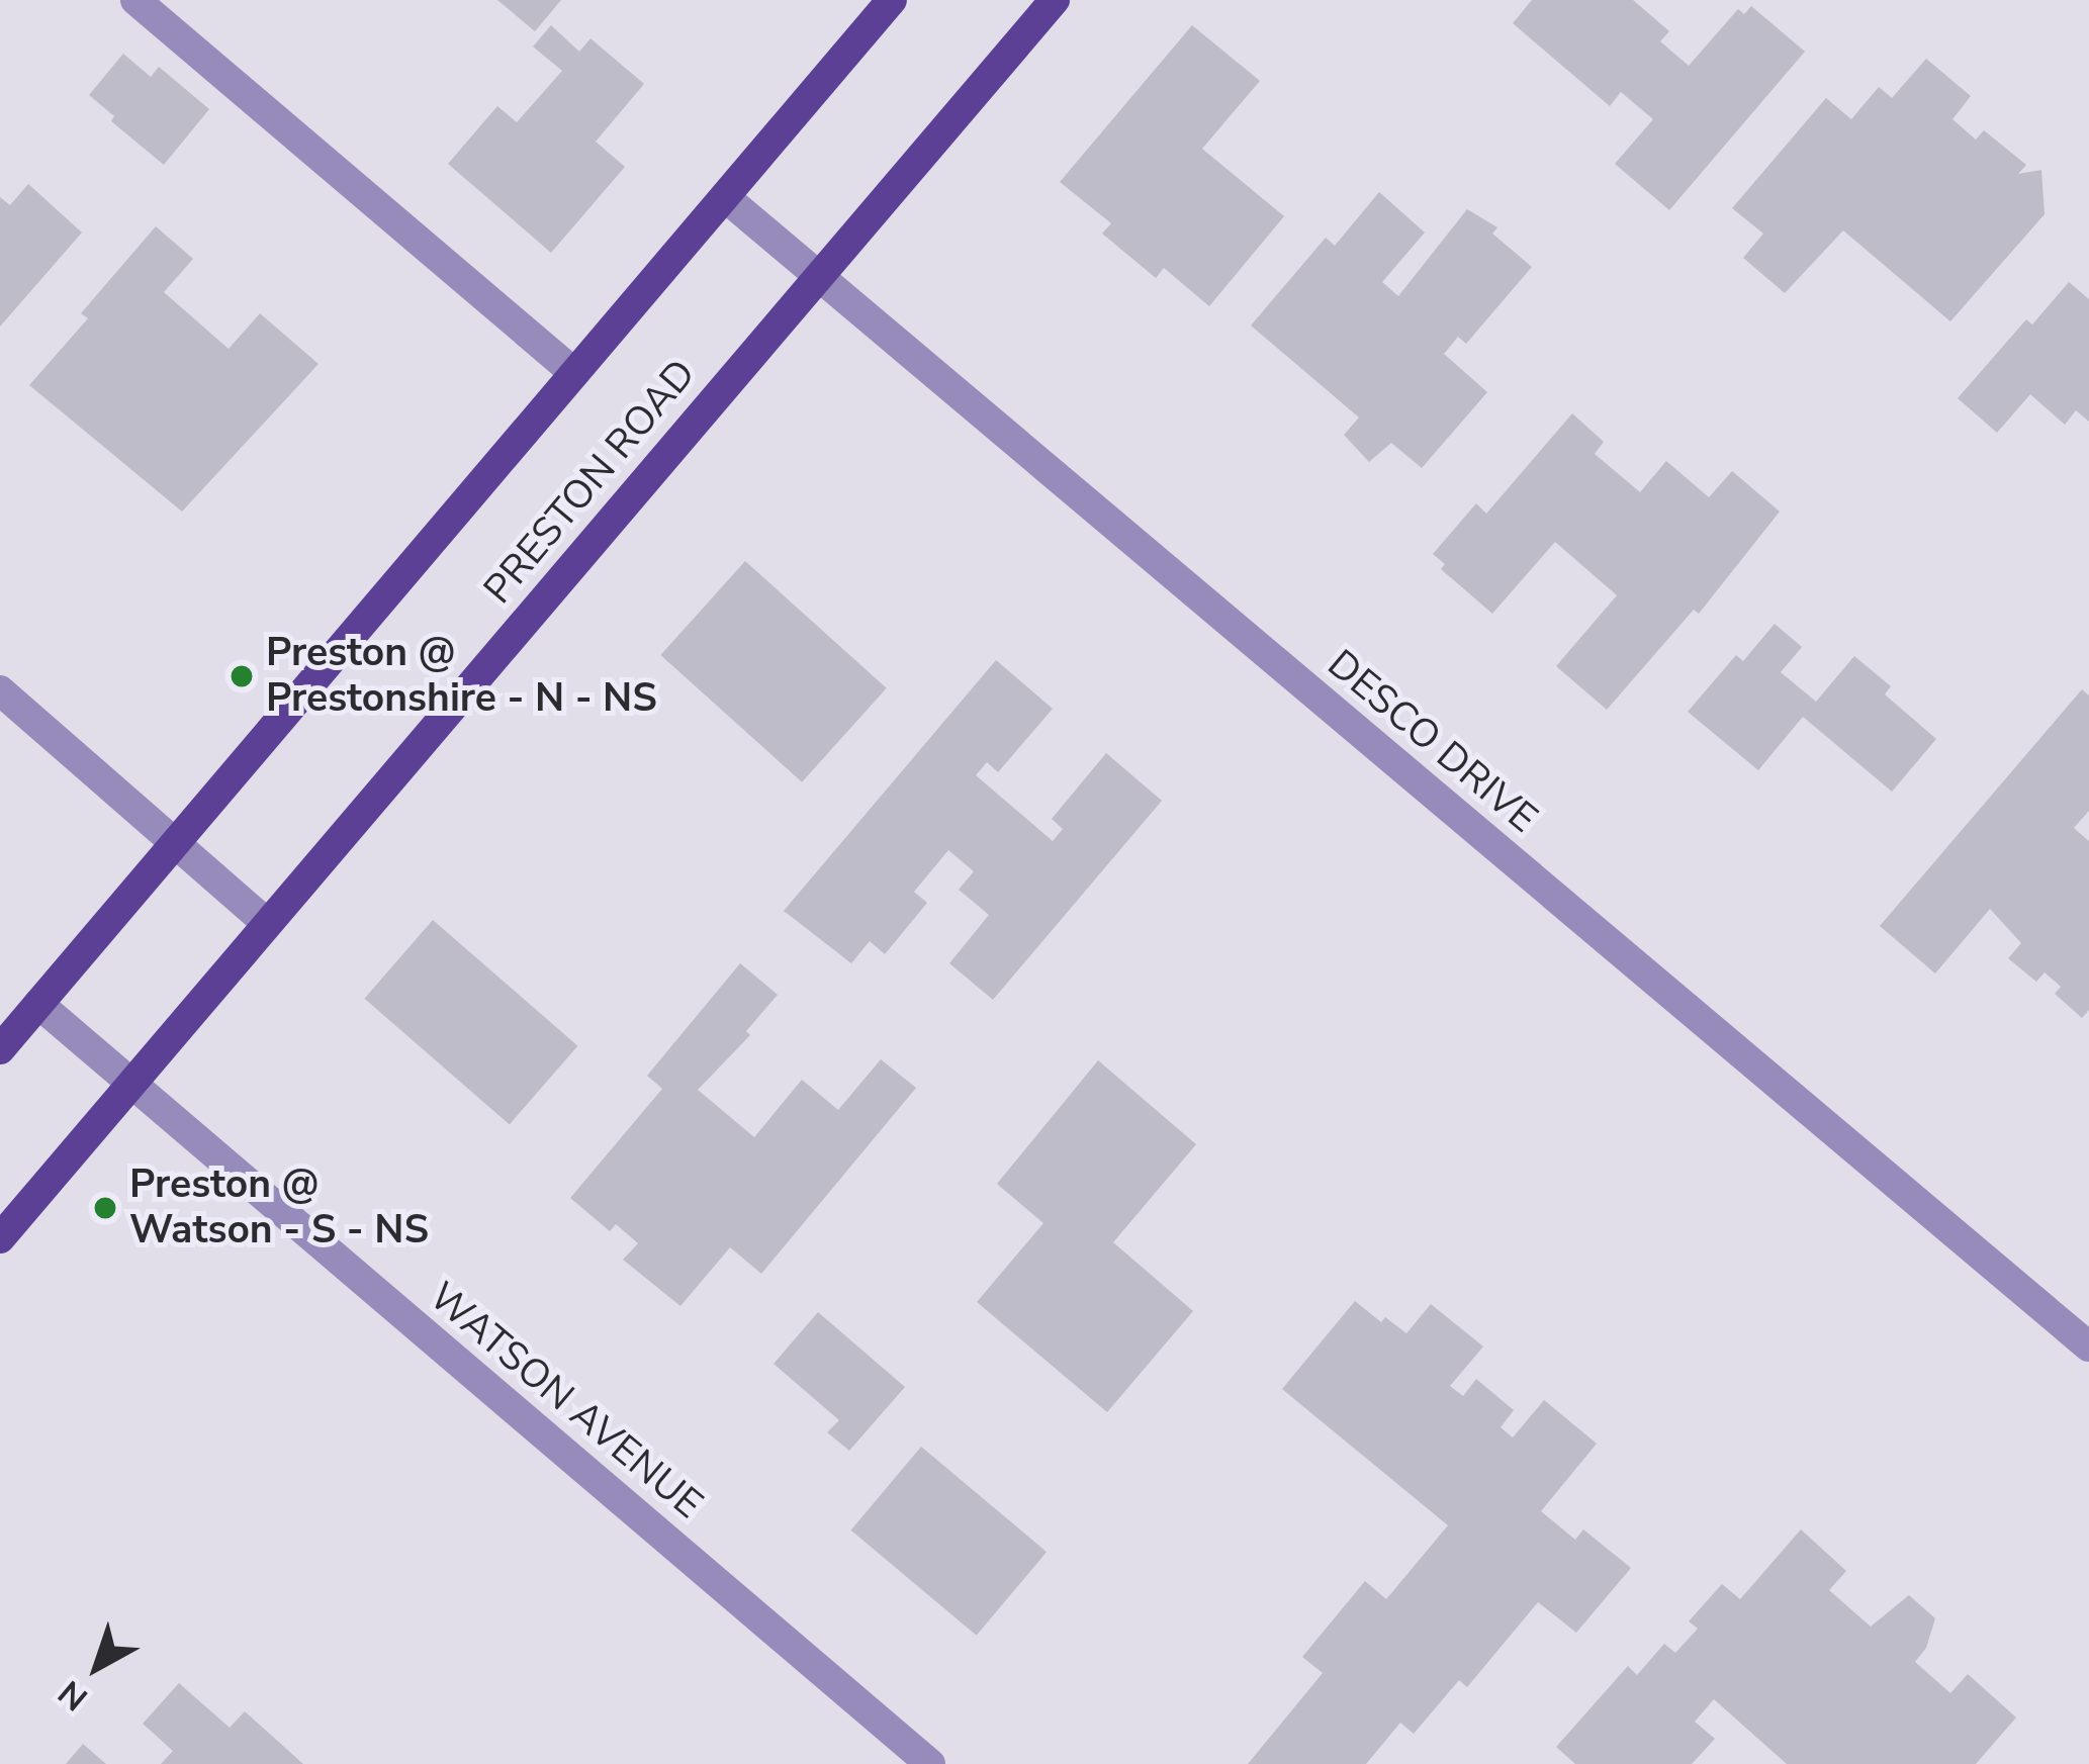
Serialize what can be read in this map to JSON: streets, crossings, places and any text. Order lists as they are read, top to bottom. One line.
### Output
{"streets":{"main road":["PRESTON ROAD"],"street":["DESCO DRIVE","WATSON AVENUE"]},"crossings":[["PRESTON ROAD","DESCO DRIVE"],["PRESTON ROAD","WATSON AVENUE"]],"places":["Preston @ Prestonshire - N - NS","Preston @ Watson - S - NS"],"north":"bottom left"}
